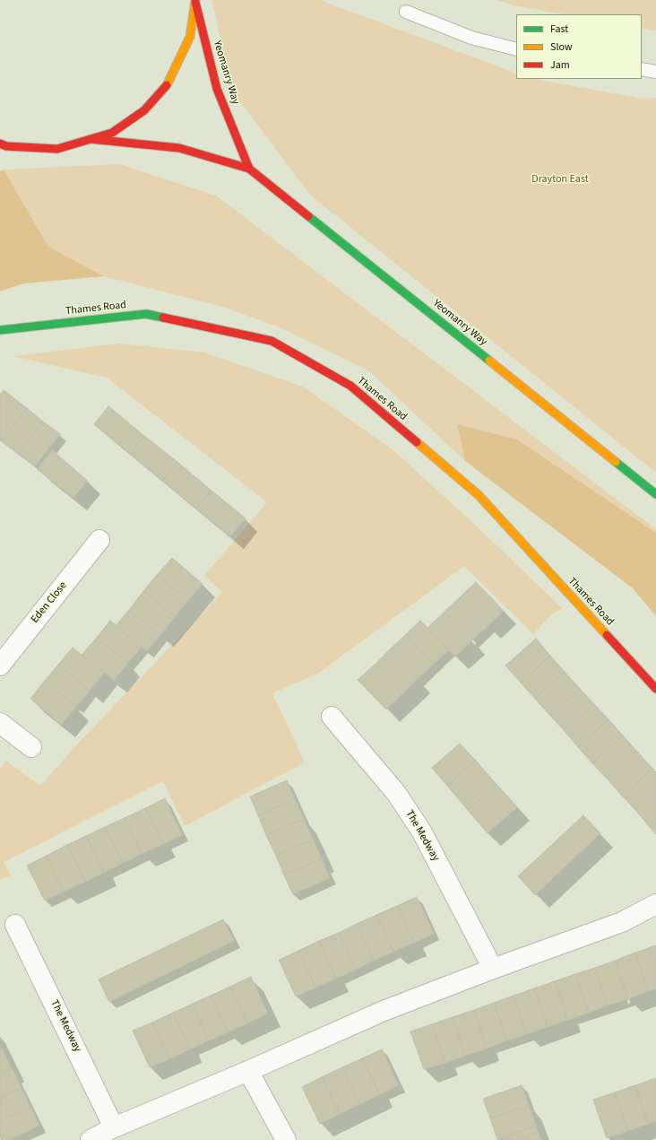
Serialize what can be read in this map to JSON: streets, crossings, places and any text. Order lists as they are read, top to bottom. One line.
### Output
{"streets":{"main road":["Yeomanry Way","Thames Road"],"street":["Eden Close","The Medway"]},"parks":["Drayton East"],"legend":["Fast","Slow","Jam"]}
